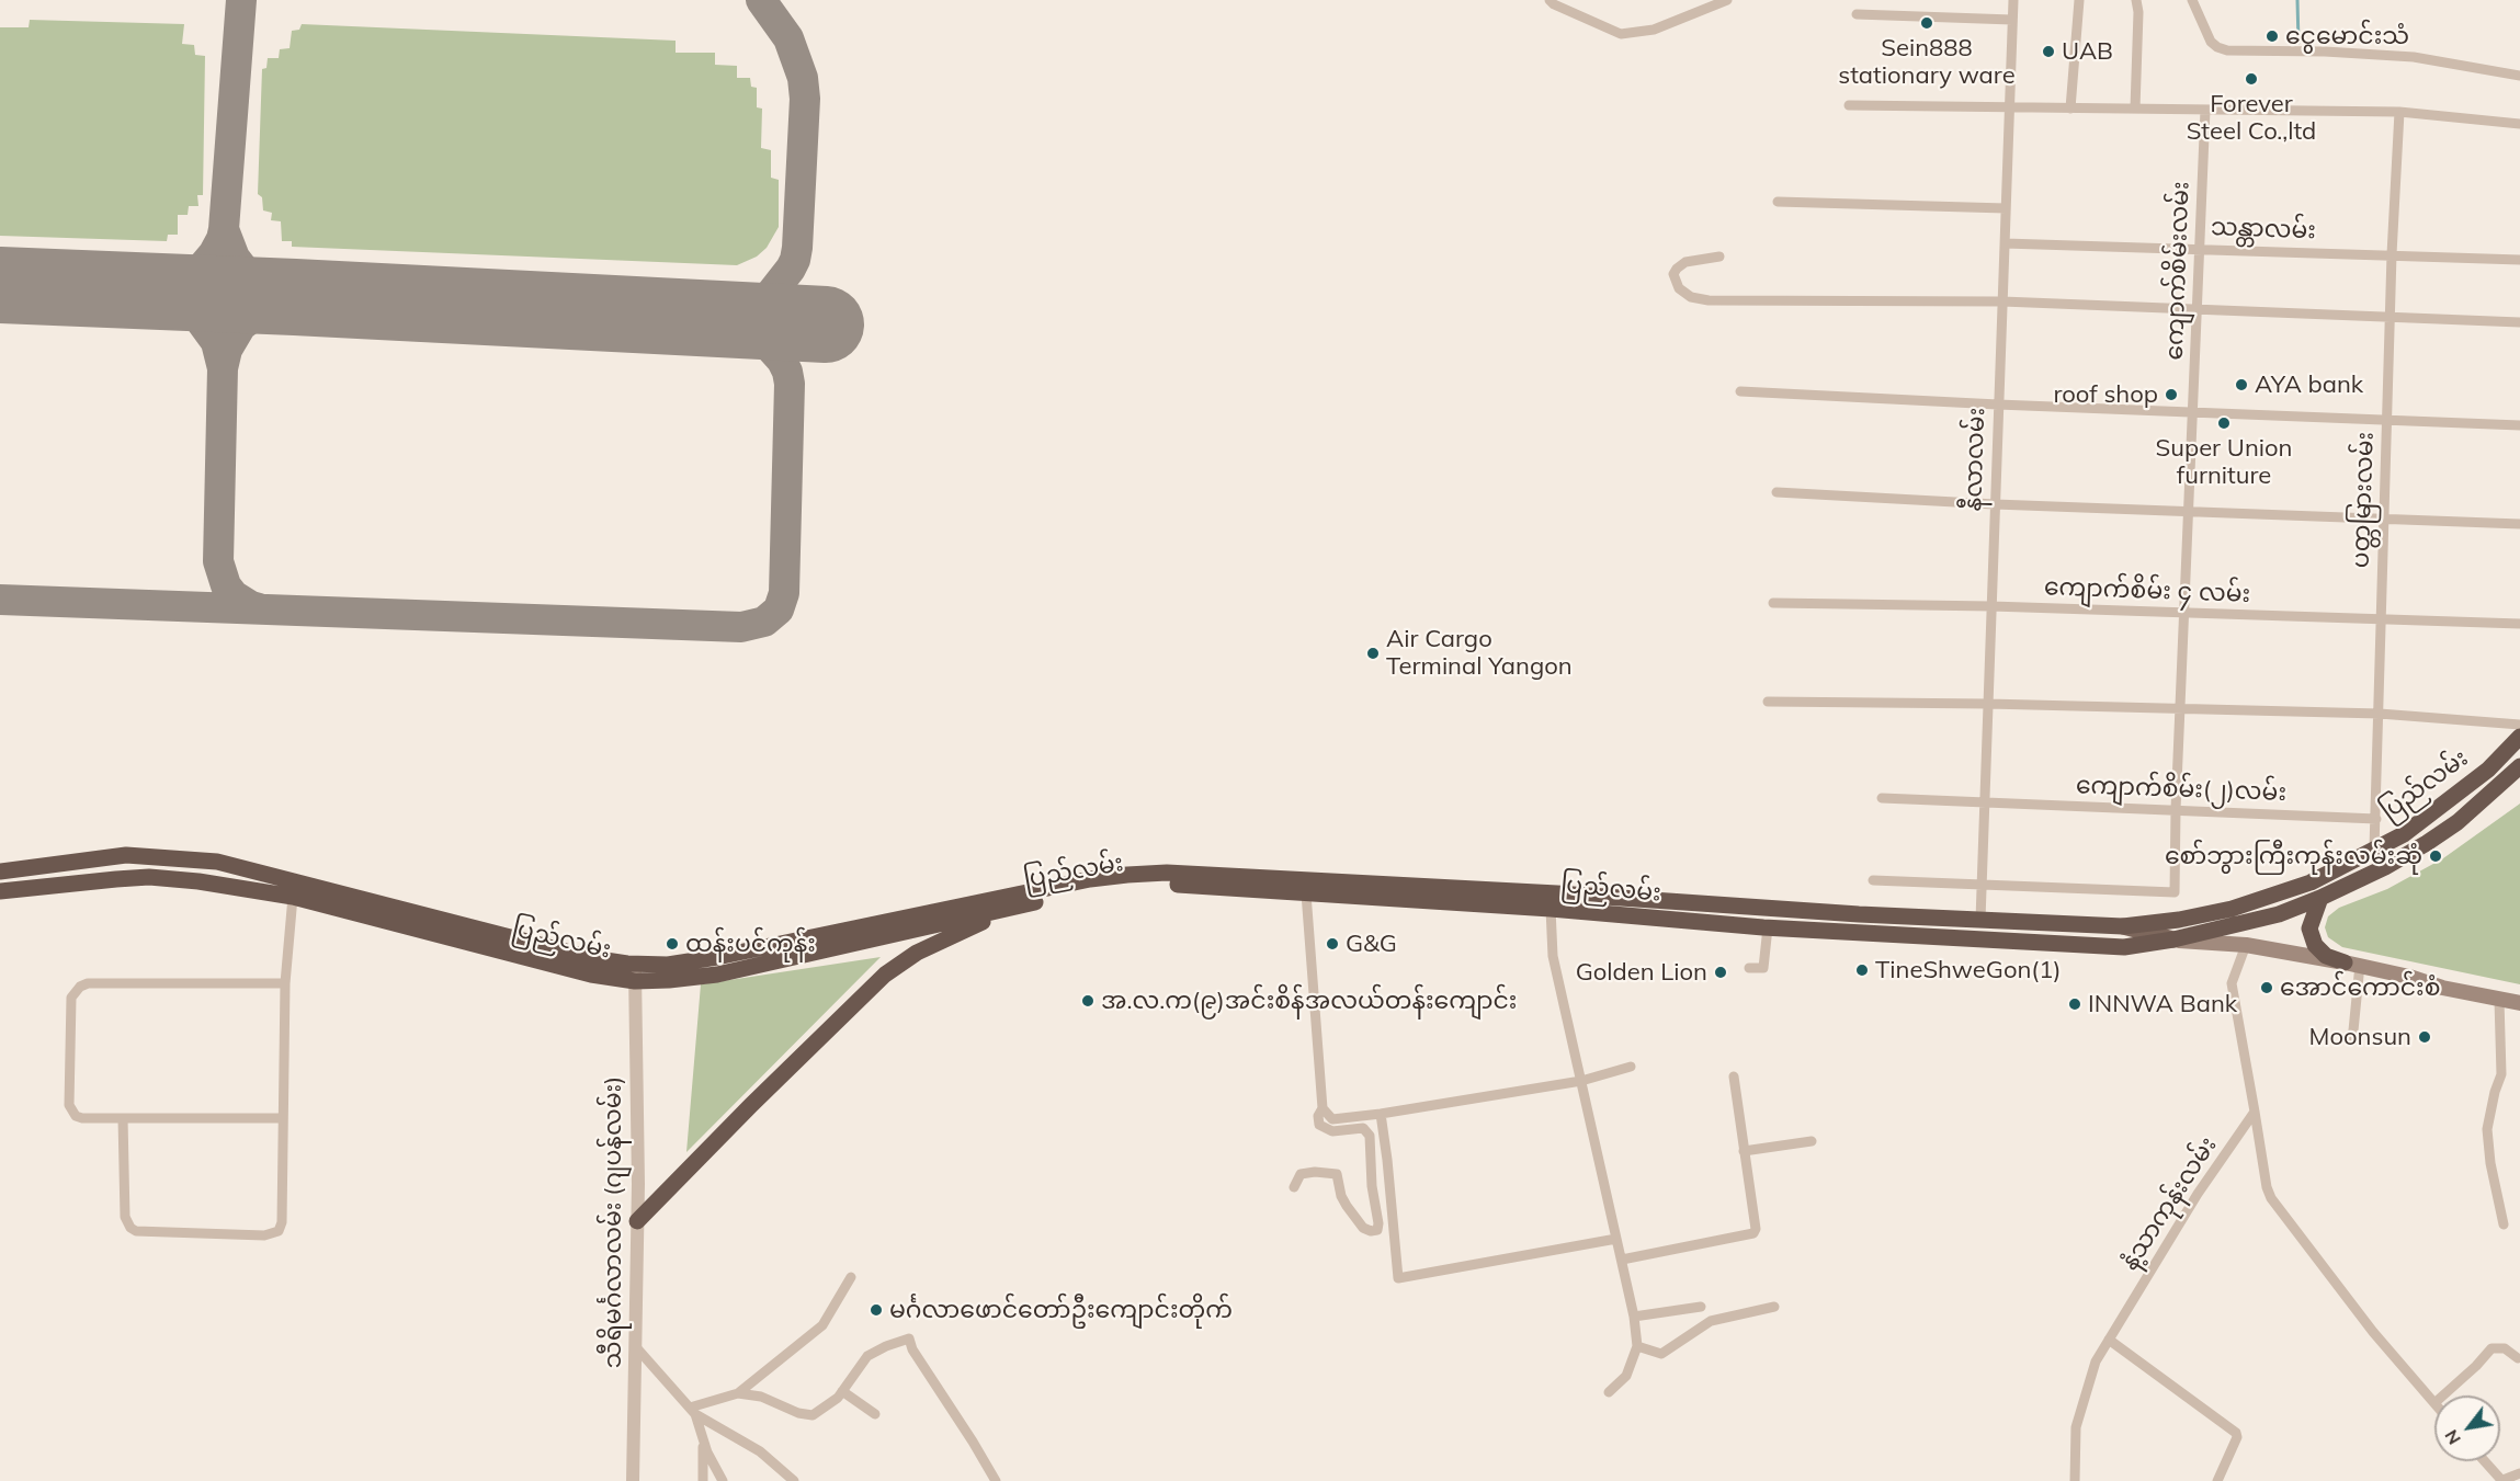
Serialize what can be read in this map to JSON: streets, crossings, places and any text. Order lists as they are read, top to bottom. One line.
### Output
{"streets":{"highway":["ပြည်လမ်း"],"street":["သန္တာလမ်း","ကျောက်စိမ်းလမ်း","နီလာလမ်း","ပတ္တမြားလမ်း","ကျောက်စိမ်း ၄ လမ်း","ကျောက်စိမ်း(၂)လမ်း","နံ့သာကုန်းလမ်း","သီရိမင်္ဂလာလမ်း (ဂျပန်လမ်း)"]},"crossings":[["သန္တာလမ်း","ကျောက်စိမ်းလမ်း"],["သန္တာလမ်း","နီလာလမ်း"],["သန္တာလမ်း","ပတ္တမြားလမ်း"],["ကျောက်စိမ်းလမ်း","နီလာလမ်း"],["ကျောက်စိမ်းလမ်း","ကျောက်စိမ်း ၄ လမ်း"],["ကျောက်စိမ်းလမ်း","ကျောက်စိမ်း(၂)လမ်း"],["နီလာလမ်း","ကျောက်စိမ်း ၄ လမ်း"],["နီလာလမ်း","ပြည်လမ်း"],["နီလာလမ်း","ကျောက်စိမ်း(၂)လမ်း"],["ပတ္တမြားလမ်း","ကျောက်စိမ်း ၄ လမ်း"],["ပတ္တမြားလမ်း","ပြည်လမ်း"],["ပတ္တမြားလမ်း","ကျောက်စိမ်း(၂)လမ်း"],["ပြည်လမ်း","သီရိမင်္ဂလာလမ်း (ဂျပန်လမ်း)"]],"places":["Sein888 stationary ware","ငွေမောင်းသံ","UAB","Forever Steel Co.,ltd","AYA bank","roof shop","Super Union furniture","Air Cargo Terminal Yangon","စော်ဘွားကြီးကုန်းလမ်းဆုံ","ထန်းပင်ကုန်း","G&G","TineShweGon(1)","Golden Lion","အောင်ကောင်းစံ","အ.လ.က(၉)အင်းစိန်အလယ်တန်းကျောင်း","INNWA Bank","Moonsun","မင်္ဂလာဖောင်တော်ဦးကျောင်းတိုက်"],"north":"bottom left"}
